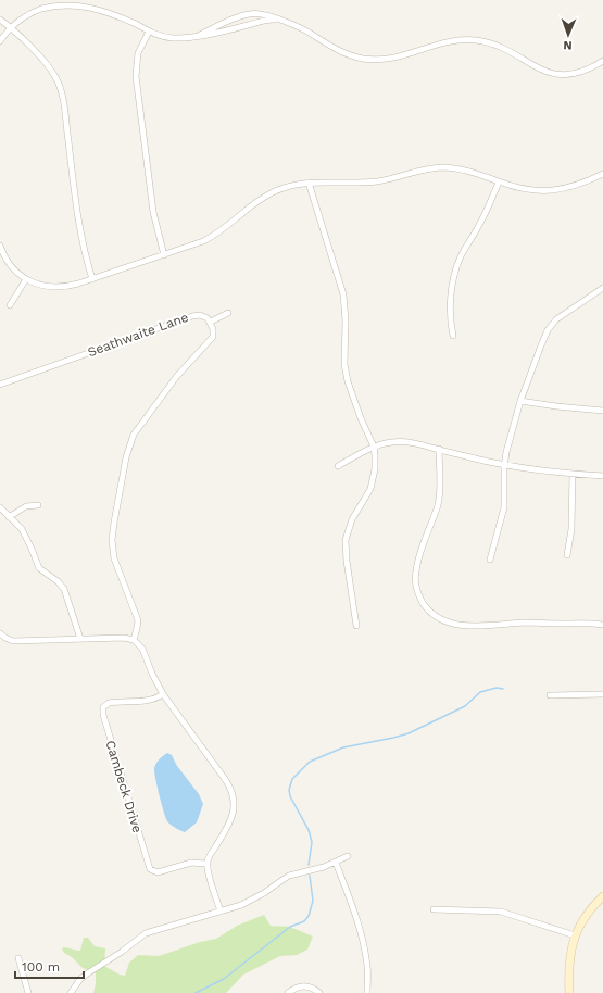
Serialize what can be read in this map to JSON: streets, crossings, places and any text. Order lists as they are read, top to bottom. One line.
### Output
{"streets":{"street":["Seathwaite Lane","Cambeck Drive"]},"scale_bar":"100 m","north":"bottom"}
